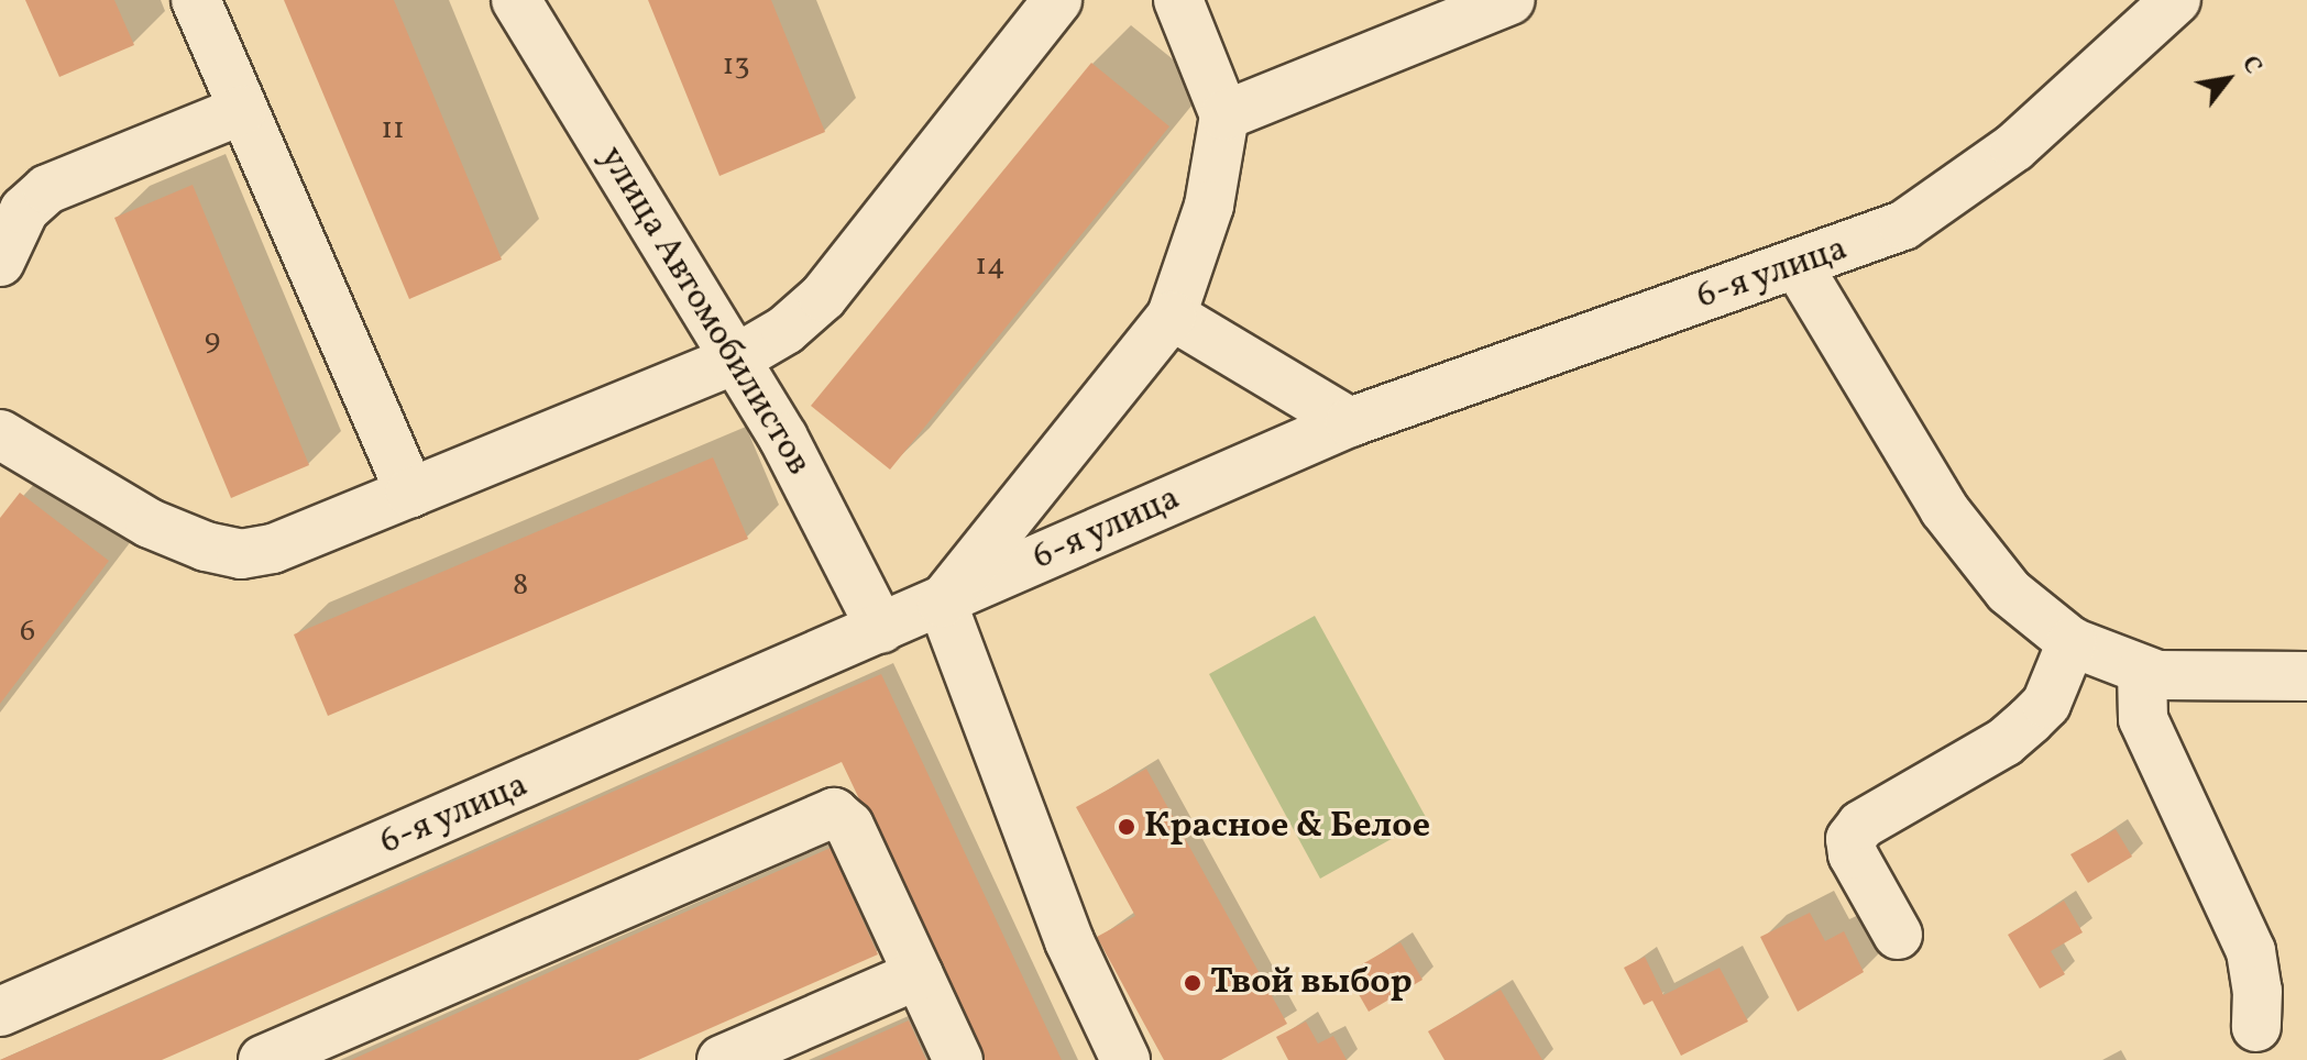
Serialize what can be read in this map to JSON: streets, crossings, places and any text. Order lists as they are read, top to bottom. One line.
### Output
{"streets":{"street":["6-я улица","улица Автомобилистов"]},"crossings":[["6-я улица","улица Автомобилистов"]],"places":["Красное & Белое","Твой выбор"],"house_numbers":["13","11","14","9","8","6"],"north":"top right"}
